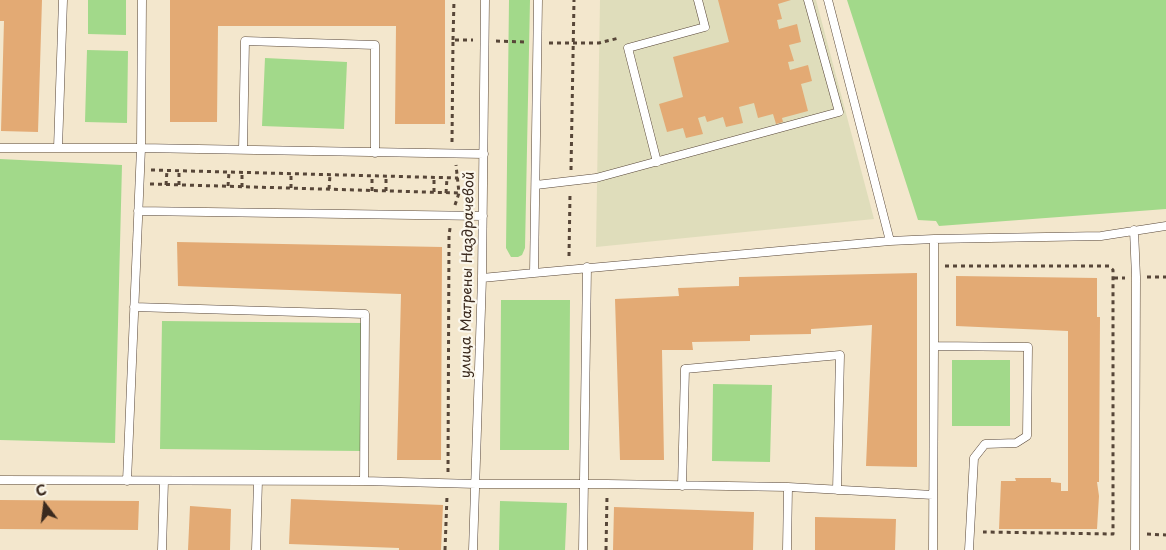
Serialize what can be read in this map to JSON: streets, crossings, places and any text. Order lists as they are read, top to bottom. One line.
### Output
{"streets":{"lane":["улица Матрены Наздрачевой"]},"north":"top"}
